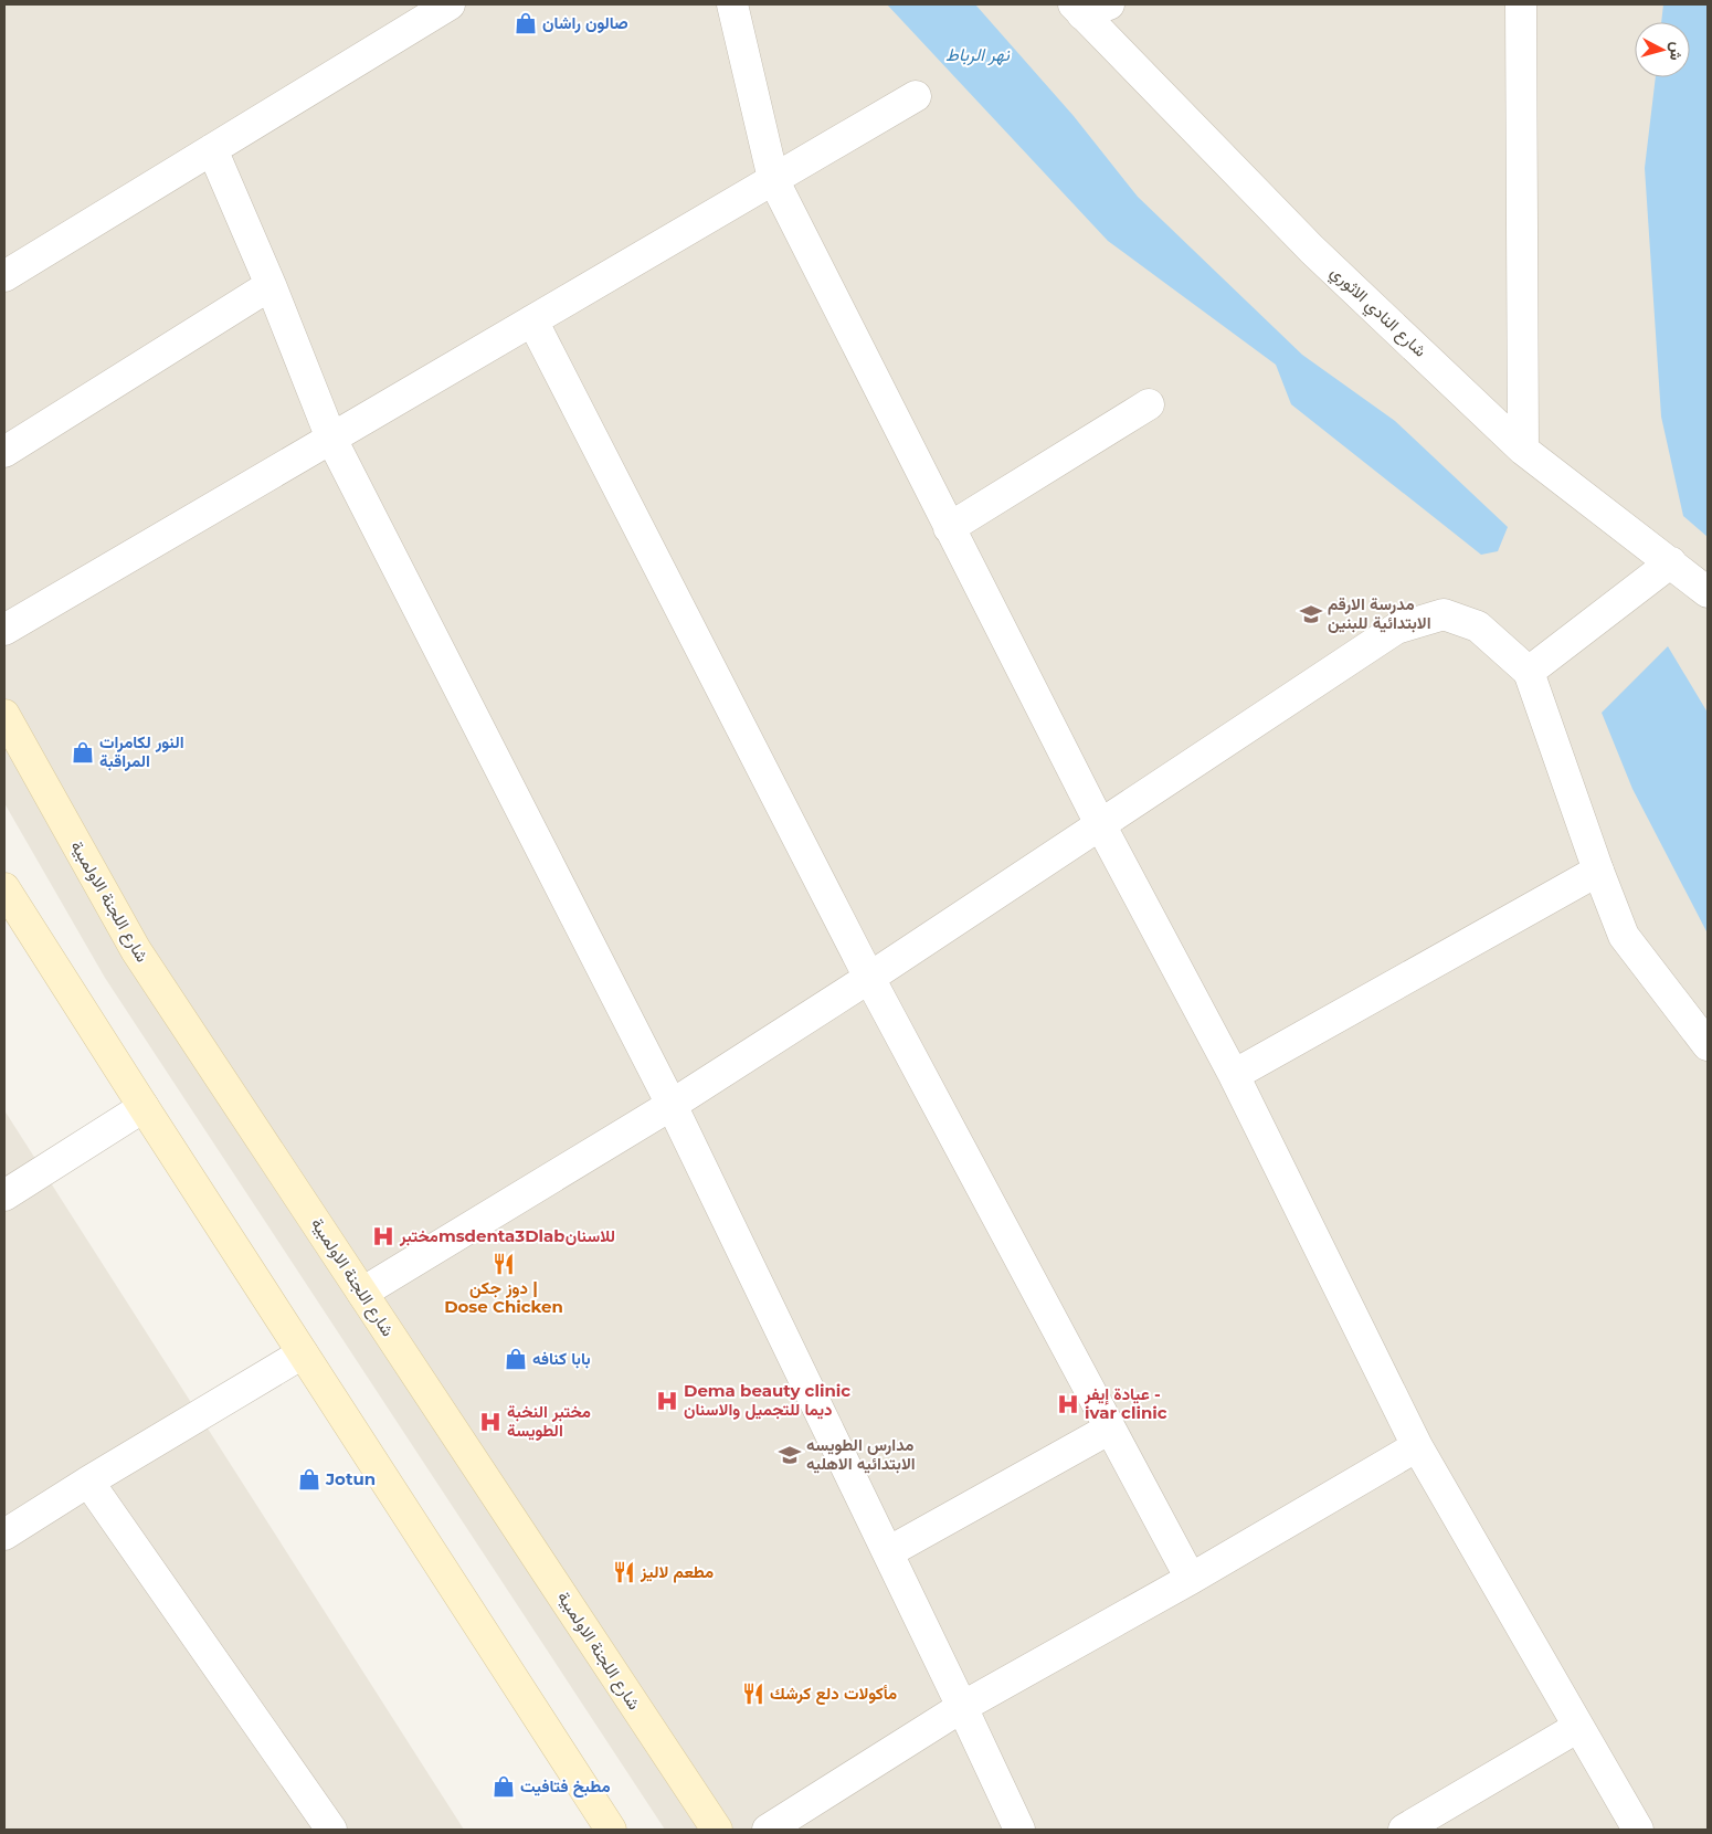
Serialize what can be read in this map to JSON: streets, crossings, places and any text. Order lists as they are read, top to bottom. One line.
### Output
{"streets":{"main road":["شارع اللجنة الاولمبية"],"street":["شارع النادي الاثوري"]},"water":["نهر الرباط"],"places":{"shop":["صالون راشان","النور لكامرات المراقبة","بابا كنافه","Jotun","مطبخ فتافيت"],"school or university":["مدرسة الارقم الابتدائية للبنين","مدارس الطويسه الابتدائيه الاهليه"],"hospital":["مختبرmsdenta3Dlabللاسنان","Dema beauty clinic ديما للتجميل والاسنان","عيادة إيفر - ivar clinic","مختبر النخبة الطويسة"],"restaurant":["دوز جكن | Dose Chicken","مطعم لاليز","مأكولات دلع كرشك"]},"north":"right"}
